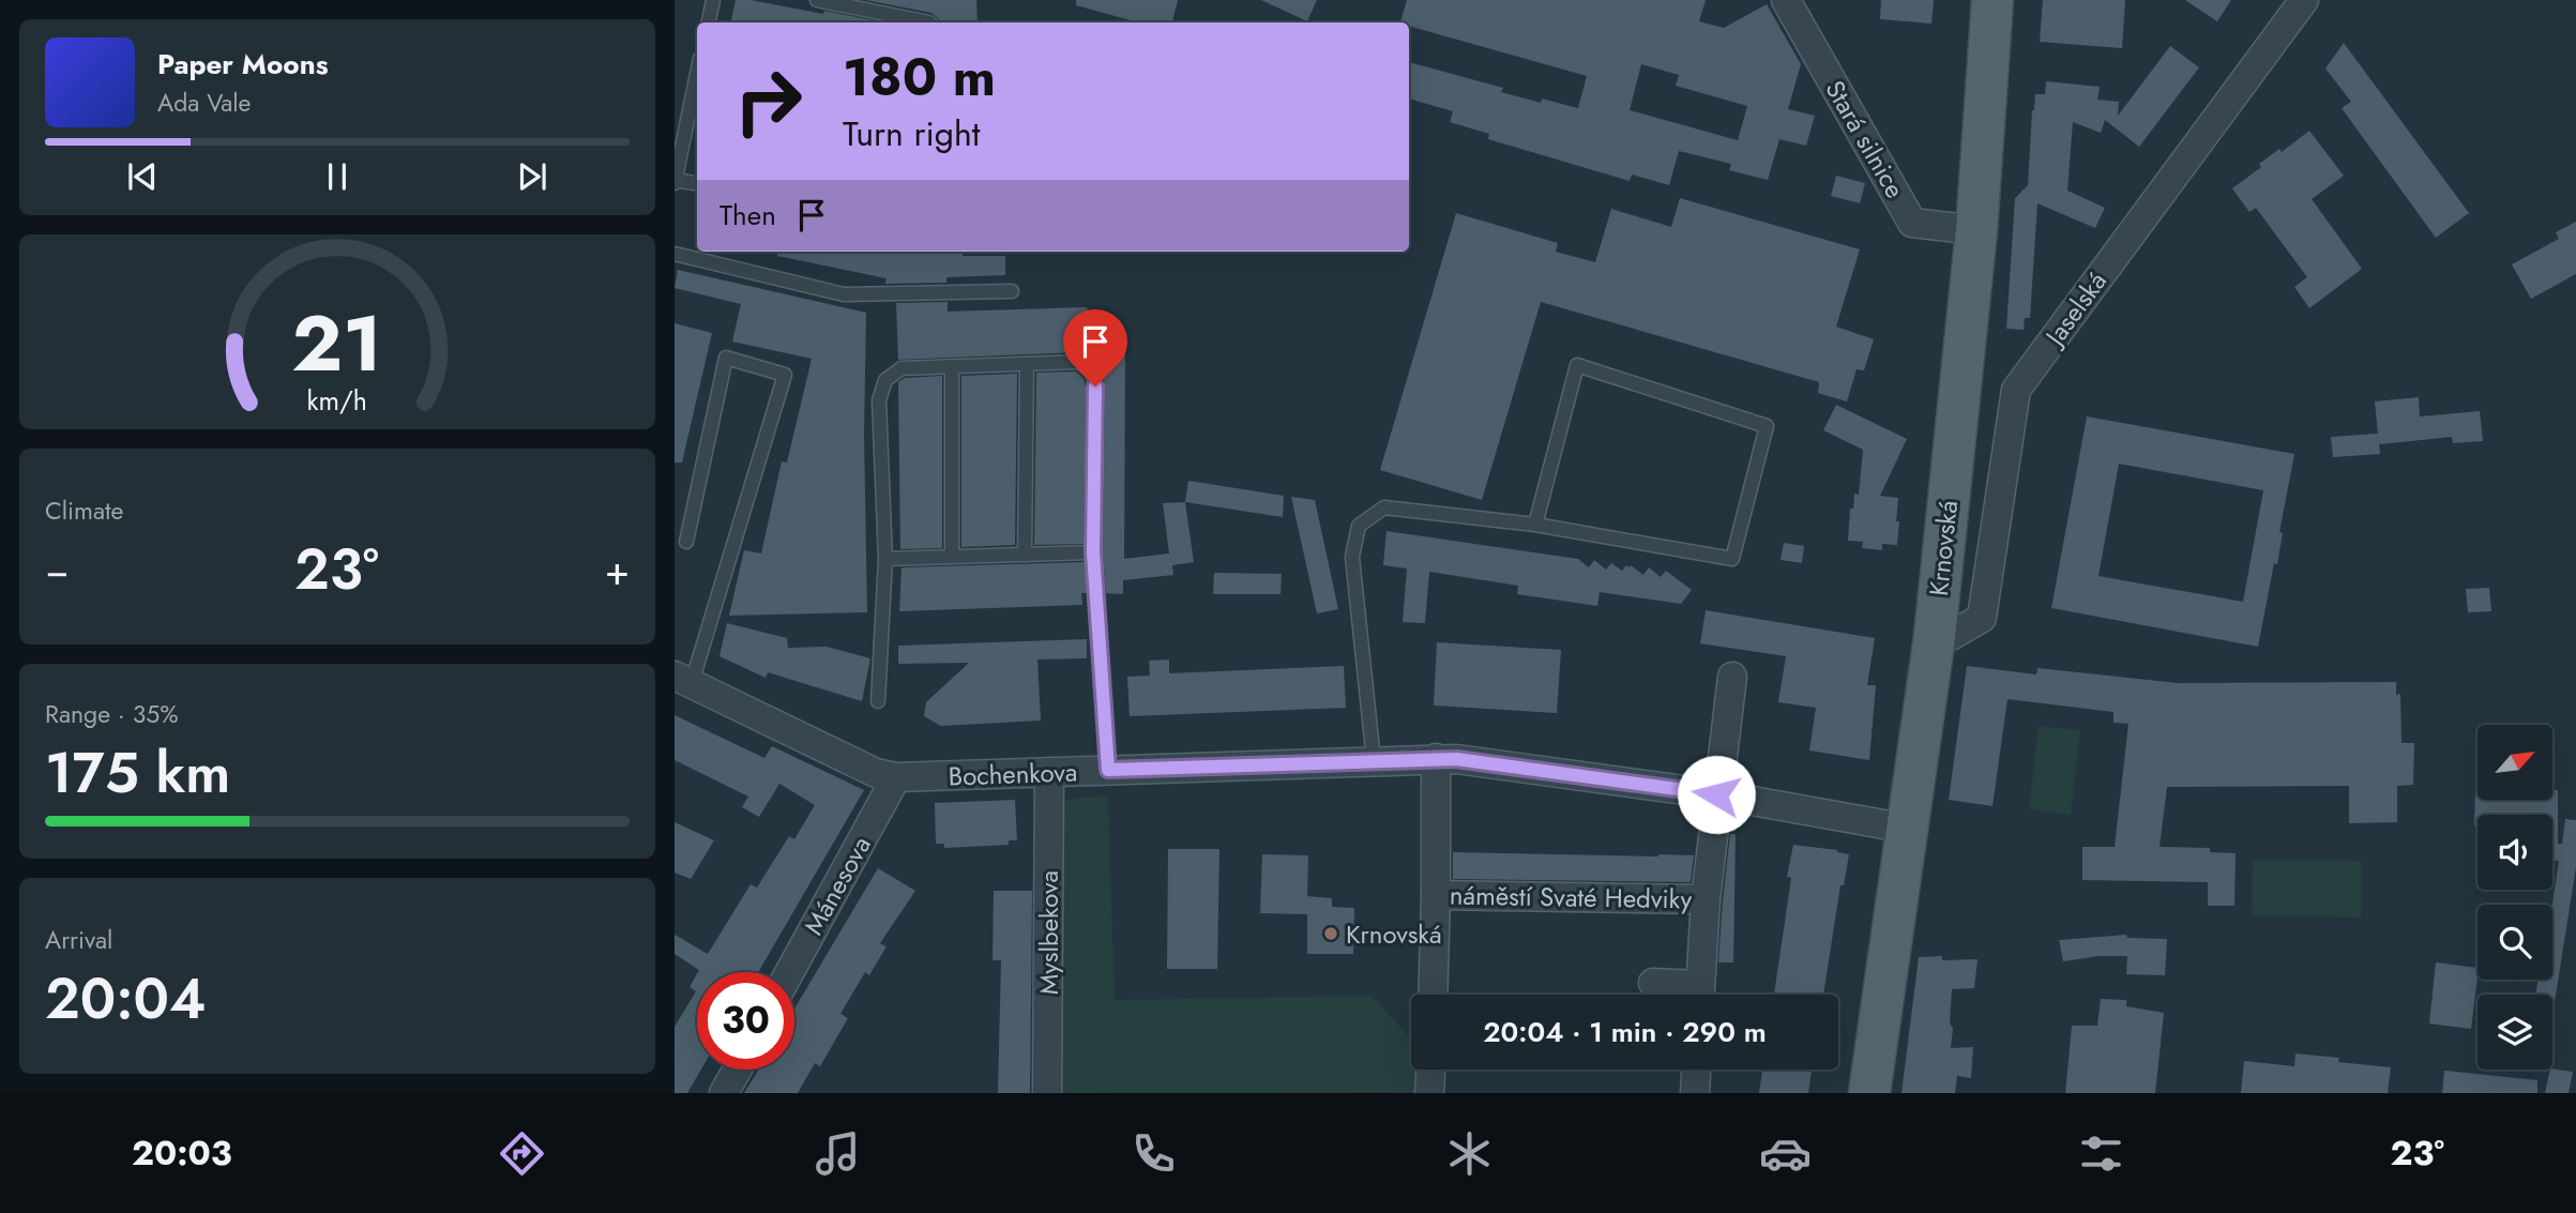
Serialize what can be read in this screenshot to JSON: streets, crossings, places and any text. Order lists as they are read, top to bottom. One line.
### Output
{"streets":{"main road":["Krnovská"],"street":["Stará silnice","Jaselská","Bochenkova","Mánesova","náměstí Svaté Hedviky","Myslbekova"]},"crossings":[["Stará silnice","Krnovská"],["Jaselská","Krnovská"],["Krnovská","Bochenkova"],["Bochenkova","Mánesova"],["Bochenkova","náměstí Svaté Hedviky"],["Bochenkova","Myslbekova"]],"places":["Krnovská"],"north":"top right","page":{"turn":["180 m","Turn right"],"song":["Paper Moons","Ada Vale"],"then":"Then","tile":["Climate",["Range · 35%","175 km"],["Arrival","20:04"]],"heat":["−","23°","+"],"limit":"30","trip":"20:04 · 1 min · 290 m","tabs":["20:03","23°"],"gauge":["21","km/h"]}}
